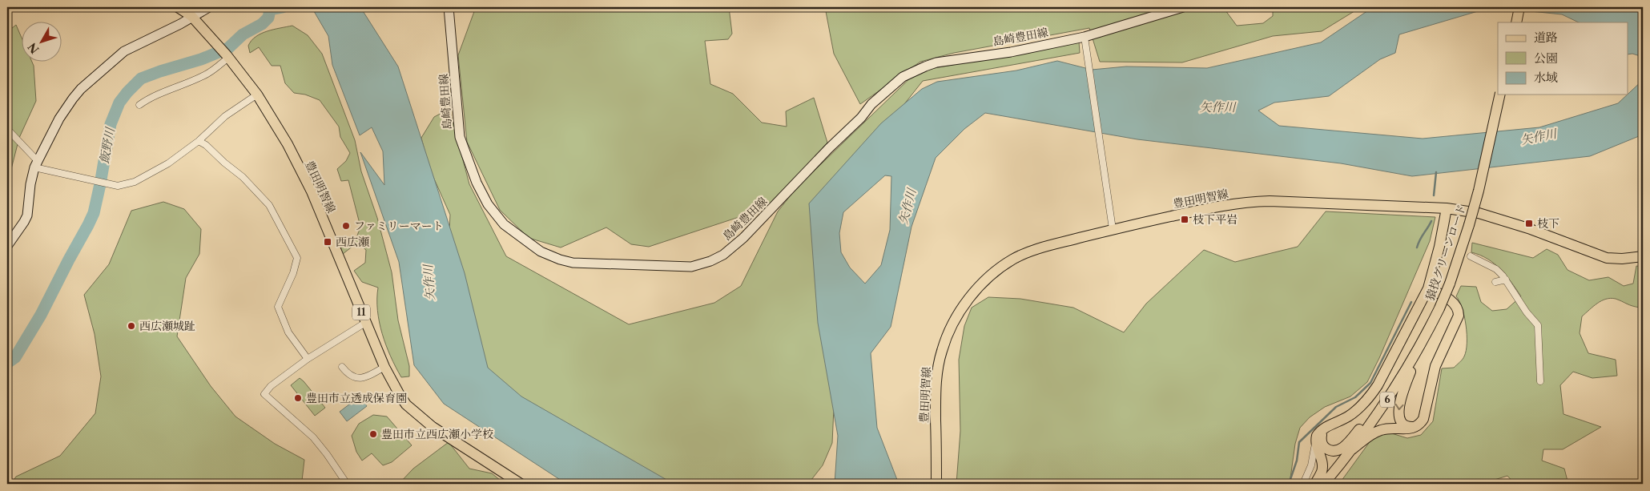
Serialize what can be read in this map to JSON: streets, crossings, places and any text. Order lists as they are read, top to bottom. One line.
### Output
{"streets":{"main road":["島崎豊田線","豊田明智線","猿投グリーンロード","11","6"]},"water":["矢作川","飯野川"],"places":{"transit":["枝下平岩","枝下","西広瀬"],"other":["ファミリーマート","西広瀬城趾","豊田市立透成保育園","豊田市立西広瀬小学校"]},"legend":["道路","公園","水域"],"north":"bottom left"}
